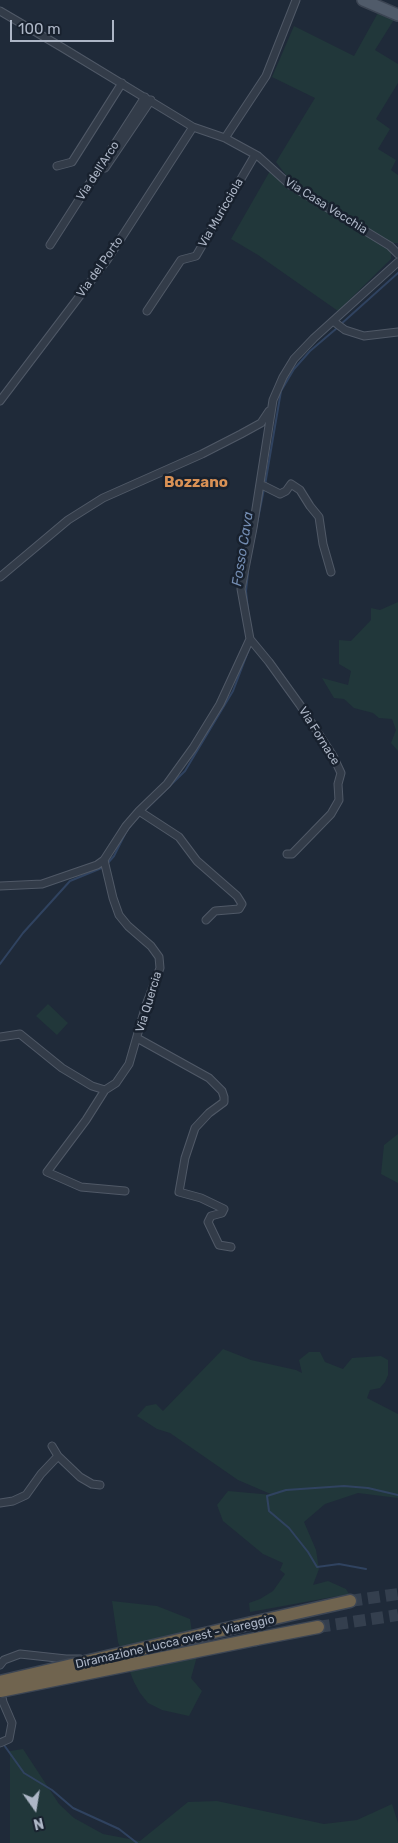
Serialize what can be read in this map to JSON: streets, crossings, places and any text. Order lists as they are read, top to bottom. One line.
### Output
{"streets":{"highway":["Diramazione Lucca ovest - Viareggio"],"street":["Via dell'Arco","Via Casa Vecchia","Via Muricciola","Via del Porto","Via Fornace","Via Quercia"]},"crossings":[["Via dell'Arco","Via Casa Vecchia"],["Via Casa Vecchia","Via Muricciola"],["Via Casa Vecchia","Via del Porto"]],"districts":["Bozzano"],"water":["Fosso Cava"],"scale_bar":"100 m","north":"bottom"}
